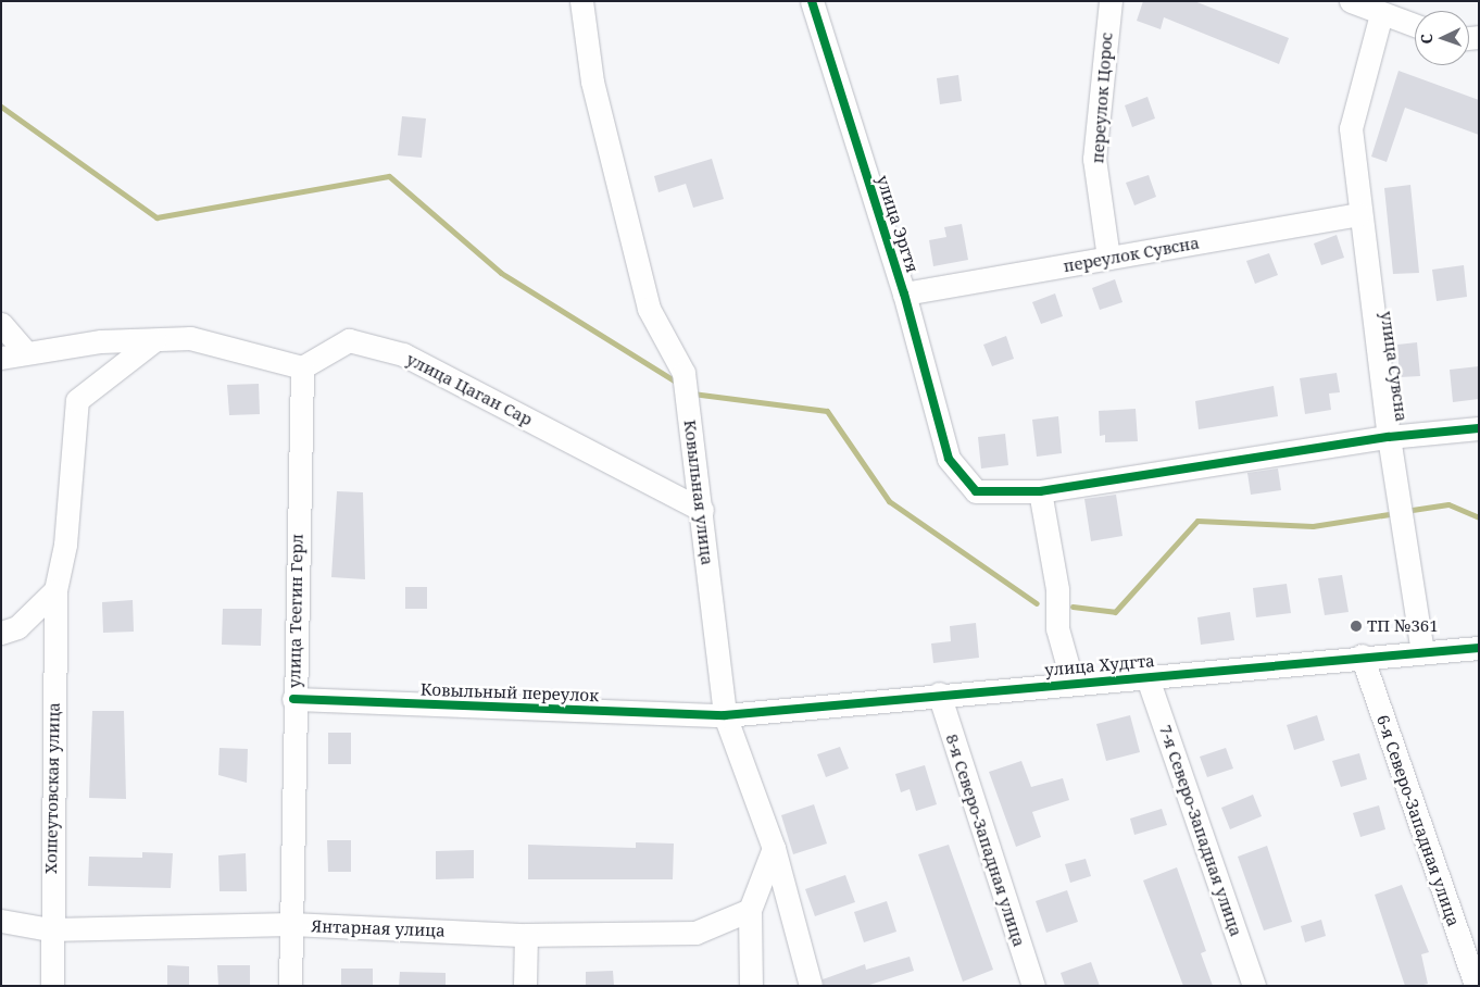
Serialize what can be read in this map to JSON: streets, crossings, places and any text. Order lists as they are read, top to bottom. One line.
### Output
{"streets":{"street":["переулок Цорос","улица Эргтя","переулок Сувсна","улица Сувсна","улица Цаган Сар","Ковыльная улица","улица Теегин Герл","улица Худгта","Ковыльный переулок","Хошеутовская улица","6-я Северо-Западная улица","7-я Северо-Западная улица","8-я Северо-Западная улица","Янтарная улица"]},"crossings":[["переулок Цорос","переулок Сувсна"],["улица Эргтя","переулок Сувсна"],["переулок Сувсна","улица Сувсна"],["улица Сувсна","улица Худгта"],["улица Цаган Сар","Ковыльная улица"],["улица Цаган Сар","улица Теегин Герл"],["Ковыльная улица","улица Худгта"],["Ковыльная улица","Ковыльный переулок"],["улица Теегин Герл","Ковыльный переулок"],["улица Теегин Герл","Янтарная улица"],["улица Худгта","Ковыльный переулок"],["улица Худгта","6-я Северо-Западная улица"],["улица Худгта","7-я Северо-Западная улица"],["улица Худгта","8-я Северо-Западная улица"],["Хошеутовская улица","Янтарная улица"]],"places":["ТП №361"],"north":"left"}
